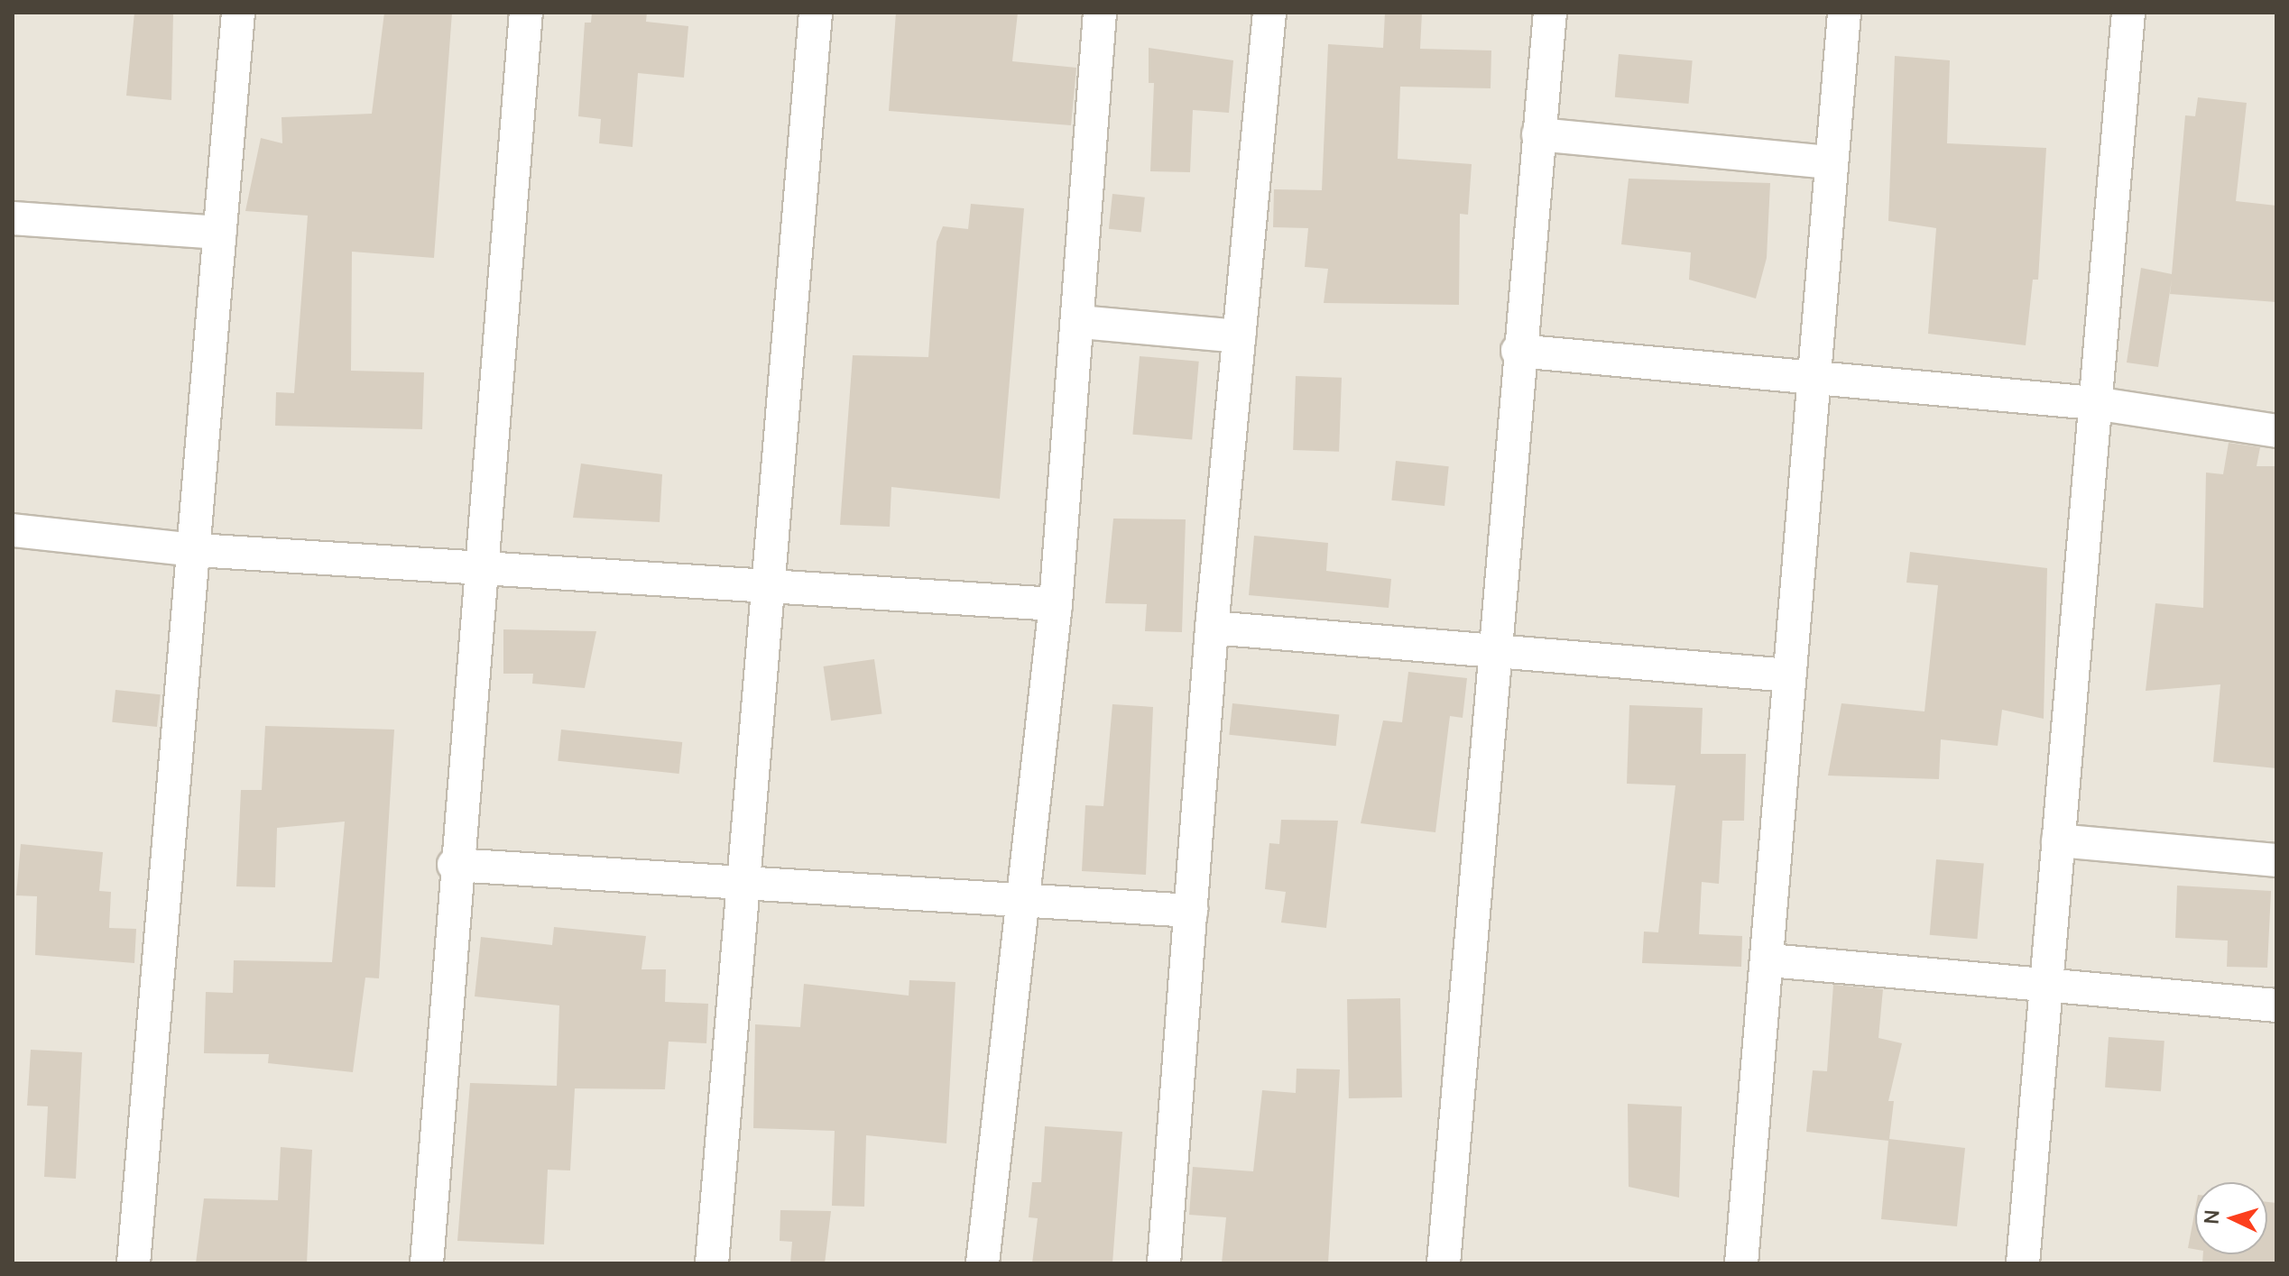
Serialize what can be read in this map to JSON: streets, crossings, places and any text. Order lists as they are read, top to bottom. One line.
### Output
{"north":"left"}
